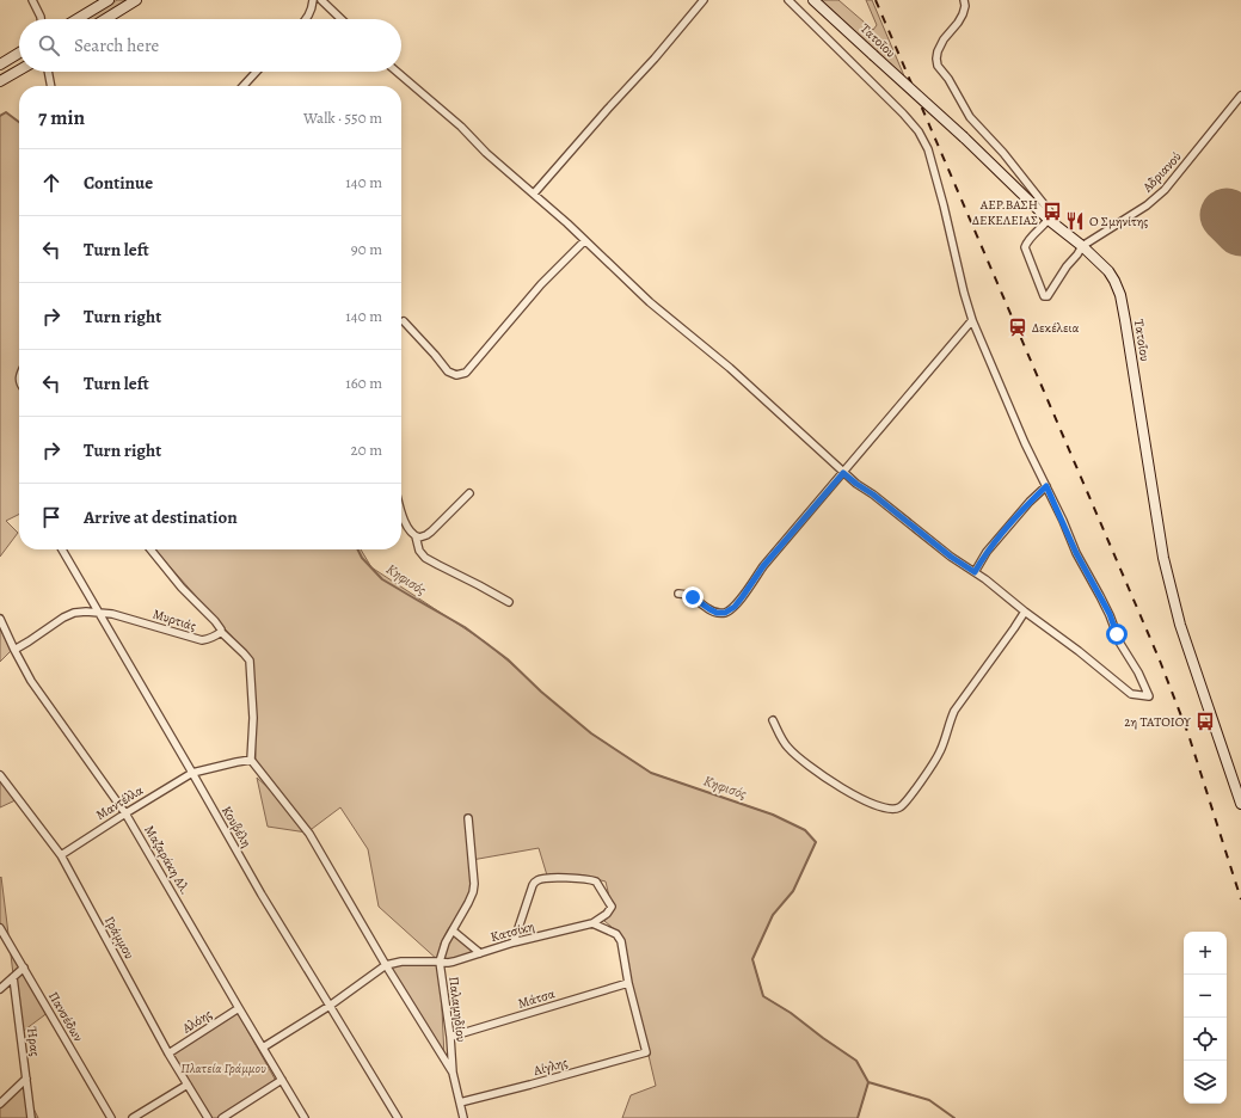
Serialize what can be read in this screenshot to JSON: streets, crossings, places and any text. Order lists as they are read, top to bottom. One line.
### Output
{"streets":{"street":["Τατοΐου","Αδριανού","Μυρτιάς","Μαντέλλα","Κουβέλη","Μαζαράκη Αλ.","Κατσίκη","Γράμμου","Μάτσα","Παλαμηδίου","Πανσέδων","Αλόης","Ήρας","Αίγλης"]},"crossings":[["Τατοΐου","Αδριανού"],["Μυρτιάς","Κουβέλη"],["Μυρτιάς","Μαζαράκη Αλ."],["Μαντέλλα","Κουβέλη"],["Μαντέλλα","Μαζαράκη Αλ."],["Μαντέλλα","Γράμμου"],["Κουβέλη","Παλαμηδίου"],["Μαζαράκη Αλ.","Παλαμηδίου"],["Μαζαράκη Αλ.","Αλόης"],["Κατσίκη","Παλαμηδίου"],["Γράμμου","Αλόης"],["Μάτσα","Παλαμηδίου"],["Μάτσα","Αίγλης"],["Παλαμηδίου","Αίγλης"]],"water":["Κηφισός"],"parks":["Πλατεία Γράμμου"],"places":{"bus stop":["ΑΕΡ.ΒΑΣΗ ΔΕΚΕΛΕΙΑΣ","2η ΤΑΤΟΙΟΥ"],"restaurant":["Ο Σμηνίτης"],"station":["Δεκέλεια"]},"page":{"search":"Search here","heading":["7 min","Walk · 550 m"],"list":[["Continue","140 m"],["Turn left","90 m"],["Turn right","140 m"],["Turn left","160 m"],["Turn right","20 m"],"Arrive at destination"],"map_buttons":["+","−"]}}
